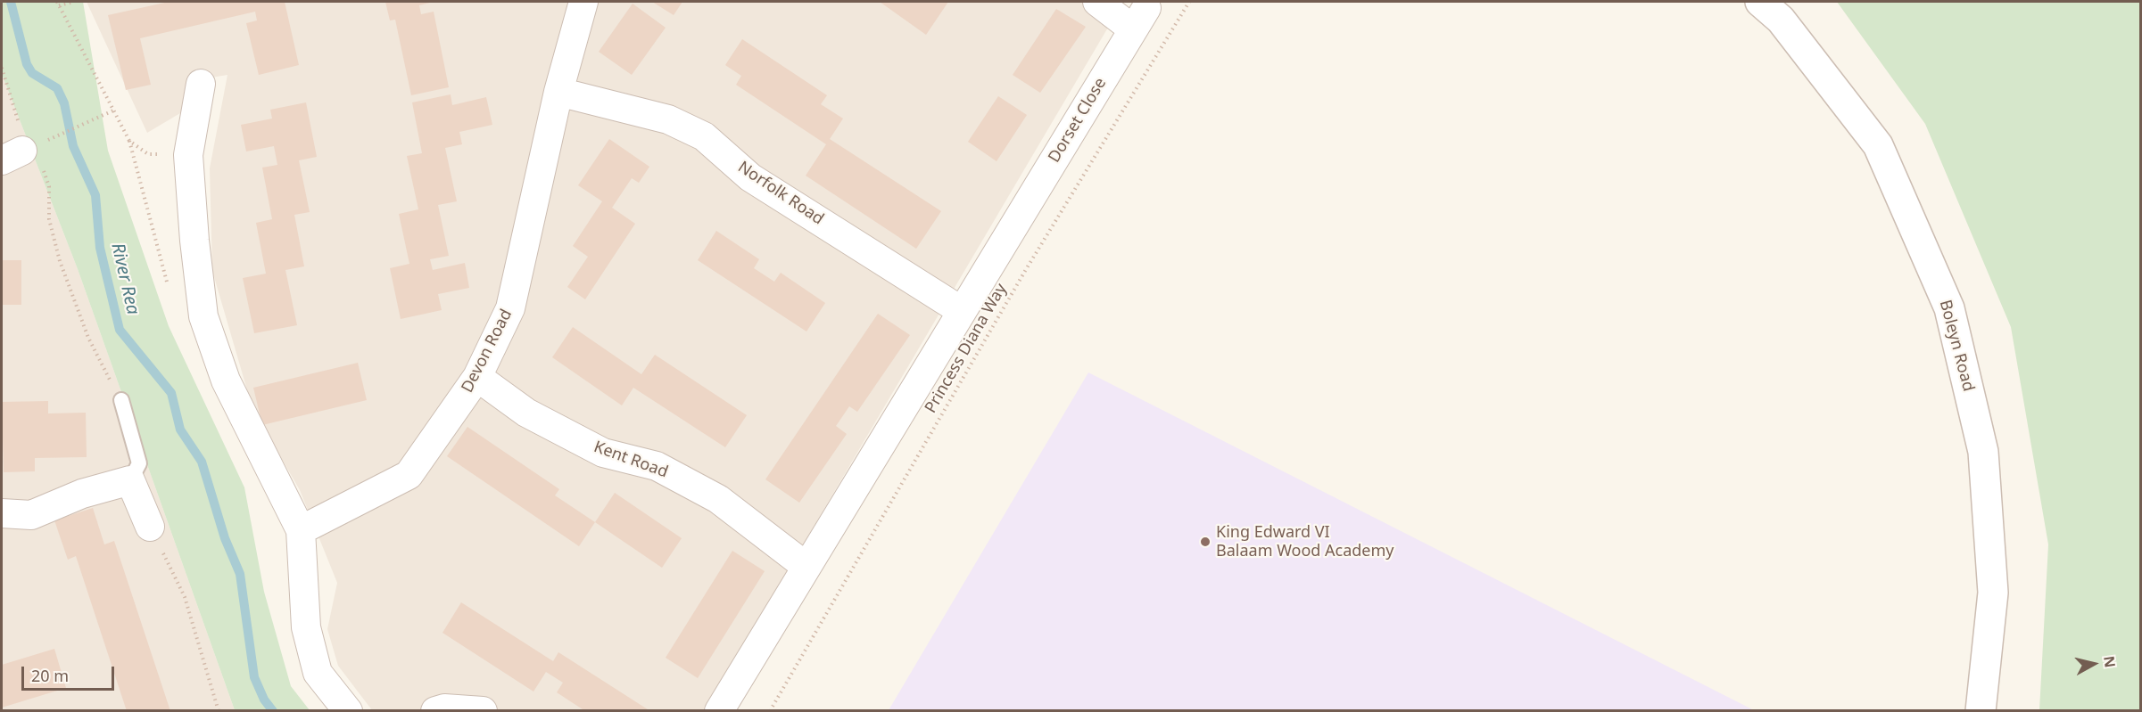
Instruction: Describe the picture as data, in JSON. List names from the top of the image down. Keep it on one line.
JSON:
{"streets":{"street":["Dorset Close","Norfolk Road","Boleyn Road","Devon Road","Kent Road"],"path":["Princess Diana Way"]},"crossings":[["Dorset Close","Norfolk Road"],["Norfolk Road","Devon Road"],["Devon Road","Kent Road"]],"water":["River Rea"],"places":["King Edward VI Balaam Wood Academy"],"scale_bar":"20 m","north":"right"}
